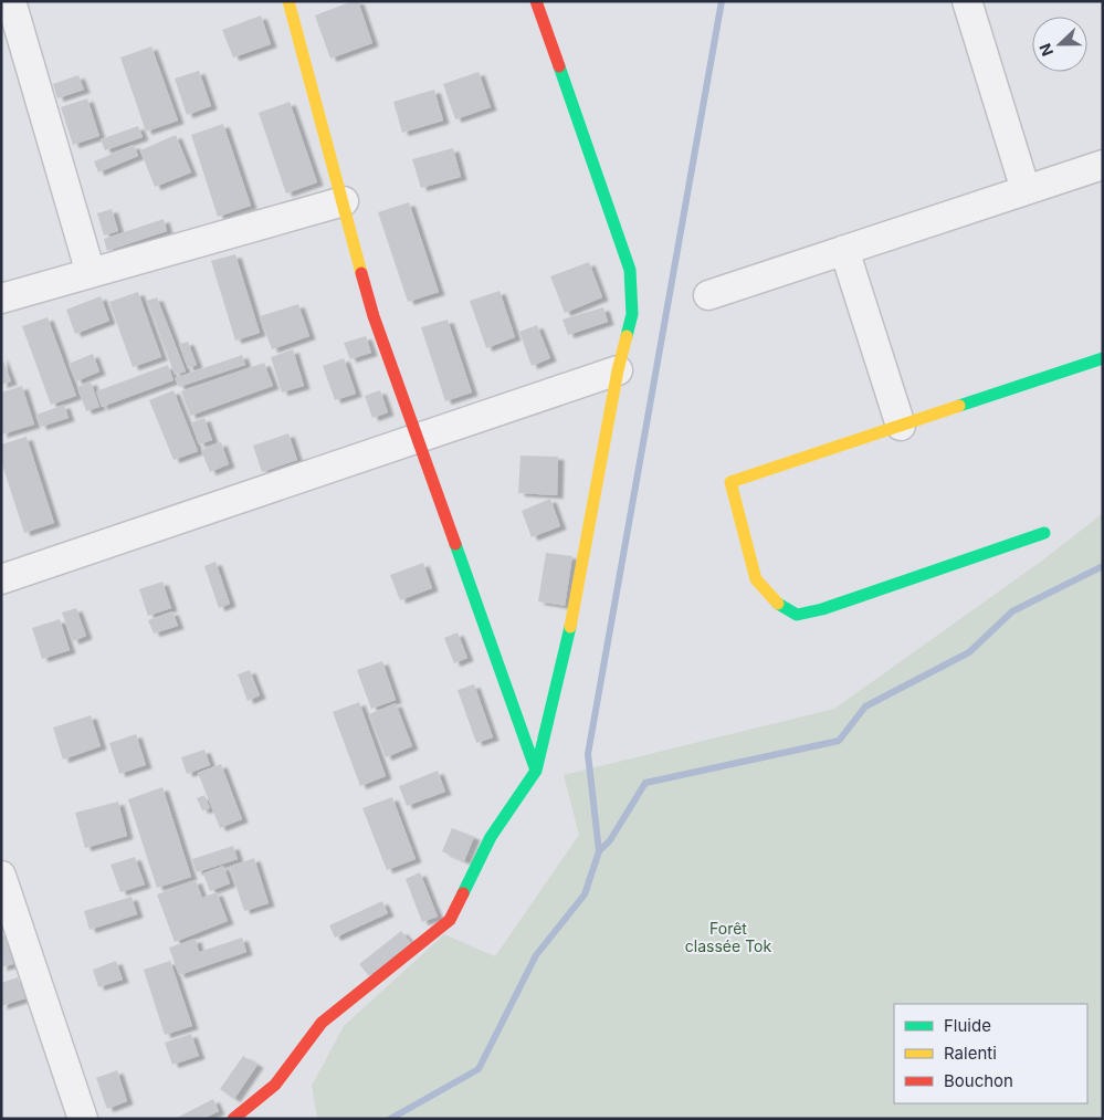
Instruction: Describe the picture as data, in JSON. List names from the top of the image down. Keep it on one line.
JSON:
{"parks":["Forêt classée Tok"],"legend":["Fluide","Ralenti","Bouchon"],"north":"left"}
